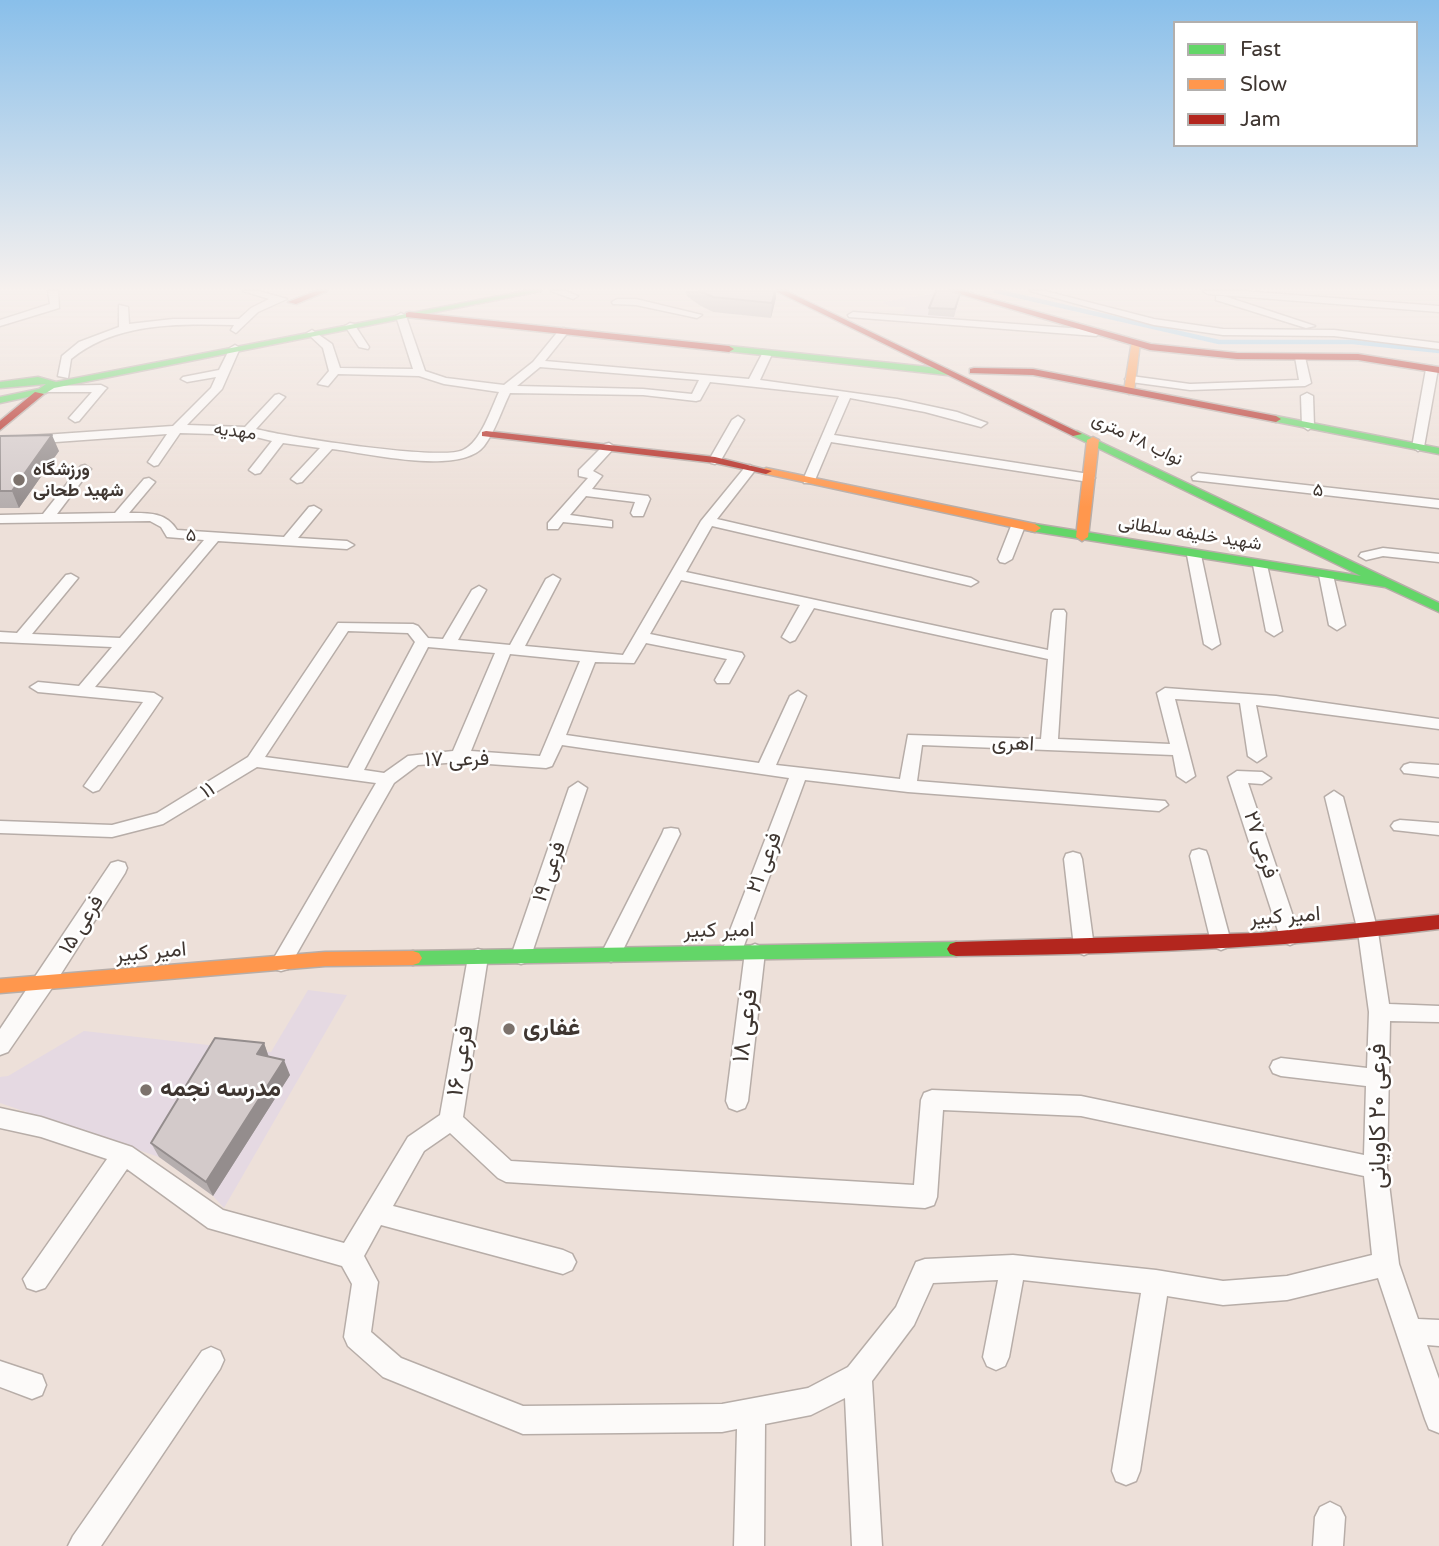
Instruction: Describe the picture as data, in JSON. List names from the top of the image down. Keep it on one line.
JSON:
{"streets":{"main road":["نواب ۲۸ متری","شهید خلیفه سلطانی","امیر کبیر"],"street":["مهدیه","۵","اهری","فرعی ۱۷","۱۱","فرعی ۲۷","فرعی ۲۱","فرعی ۱۹","فرعی ۱۵","فرعی ۱۸","فرعی ۱۶","فرعی ۲۰ کاویانی"]},"crossings":[["مهدیه","شهید خلیفه سلطانی"],["نواب ۲۸ متری","۵"],["نواب ۲۸ متری","شهید خلیفه سلطانی"],["فرعی ۱۷","امیر کبیر"],["فرعی ۲۷","امیر کبیر"],["فرعی ۲۱","امیر کبیر"],["فرعی ۱۹","امیر کبیر"],["امیر کبیر","فرعی ۱۵"],["امیر کبیر","فرعی ۱۸"],["امیر کبیر","فرعی ۱۶"],["امیر کبیر","فرعی ۲۰ کاویانی"]],"places":["ورزشگاه شهید طحانی","غفاری","مدرسه نجمه"],"legend":["Fast","Slow","Jam"]}
